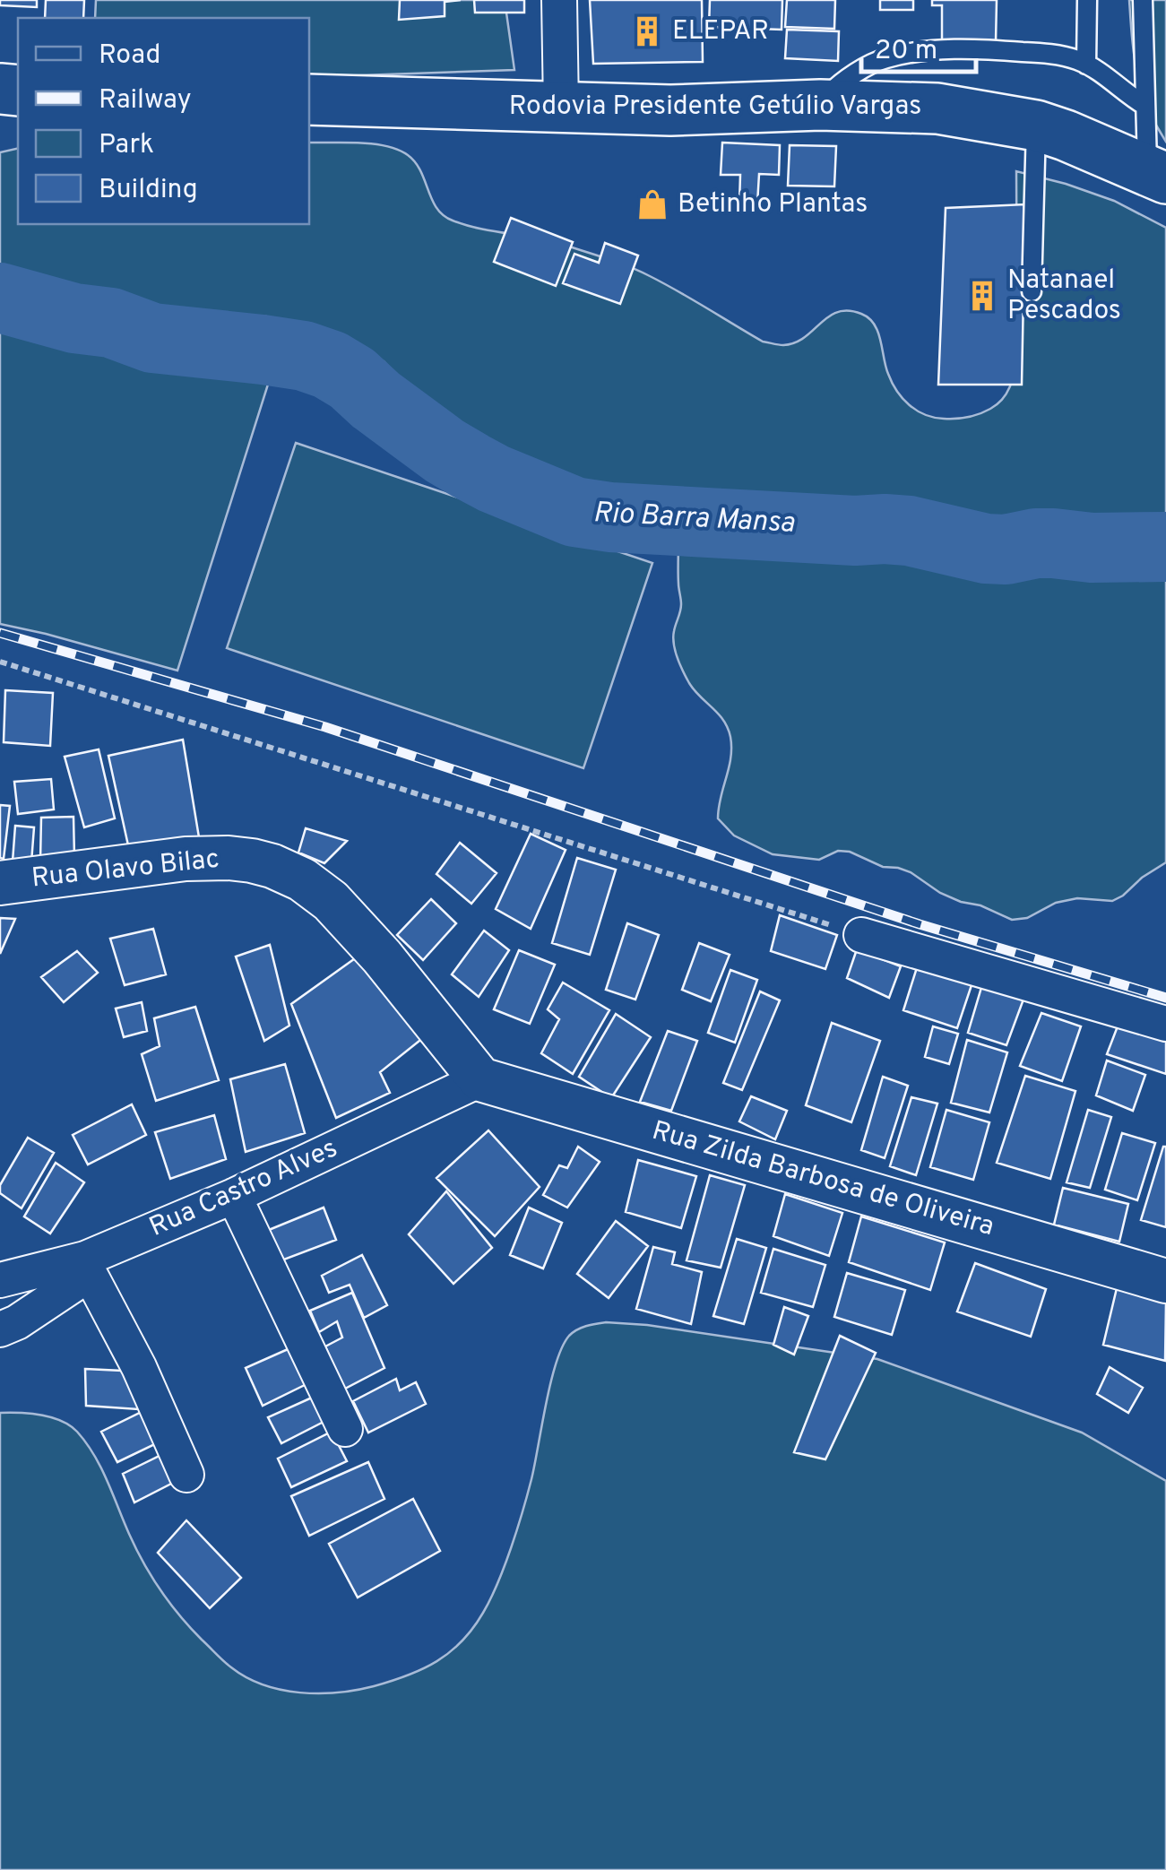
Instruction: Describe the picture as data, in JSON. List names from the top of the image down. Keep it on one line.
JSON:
{"streets":{"main road":["Rodovia Presidente Getúlio Vargas"],"street":["Rua Olavo Bilac","Rua Zilda Barbosa de Oliveira","Rua Castro Alves"]},"crossings":[["Rua Olavo Bilac","Rua Zilda Barbosa de Oliveira"],["Rua Olavo Bilac","Rua Castro Alves"],["Rua Zilda Barbosa de Oliveira","Rua Castro Alves"]],"water":["Rio Barra Mansa"],"places":{"building":["ELEPAR","Natanael Pescados"],"shop":["Betinho Plantas"]},"legend":["Road","Railway","Park","Building"],"scale_bar":"20 m"}
